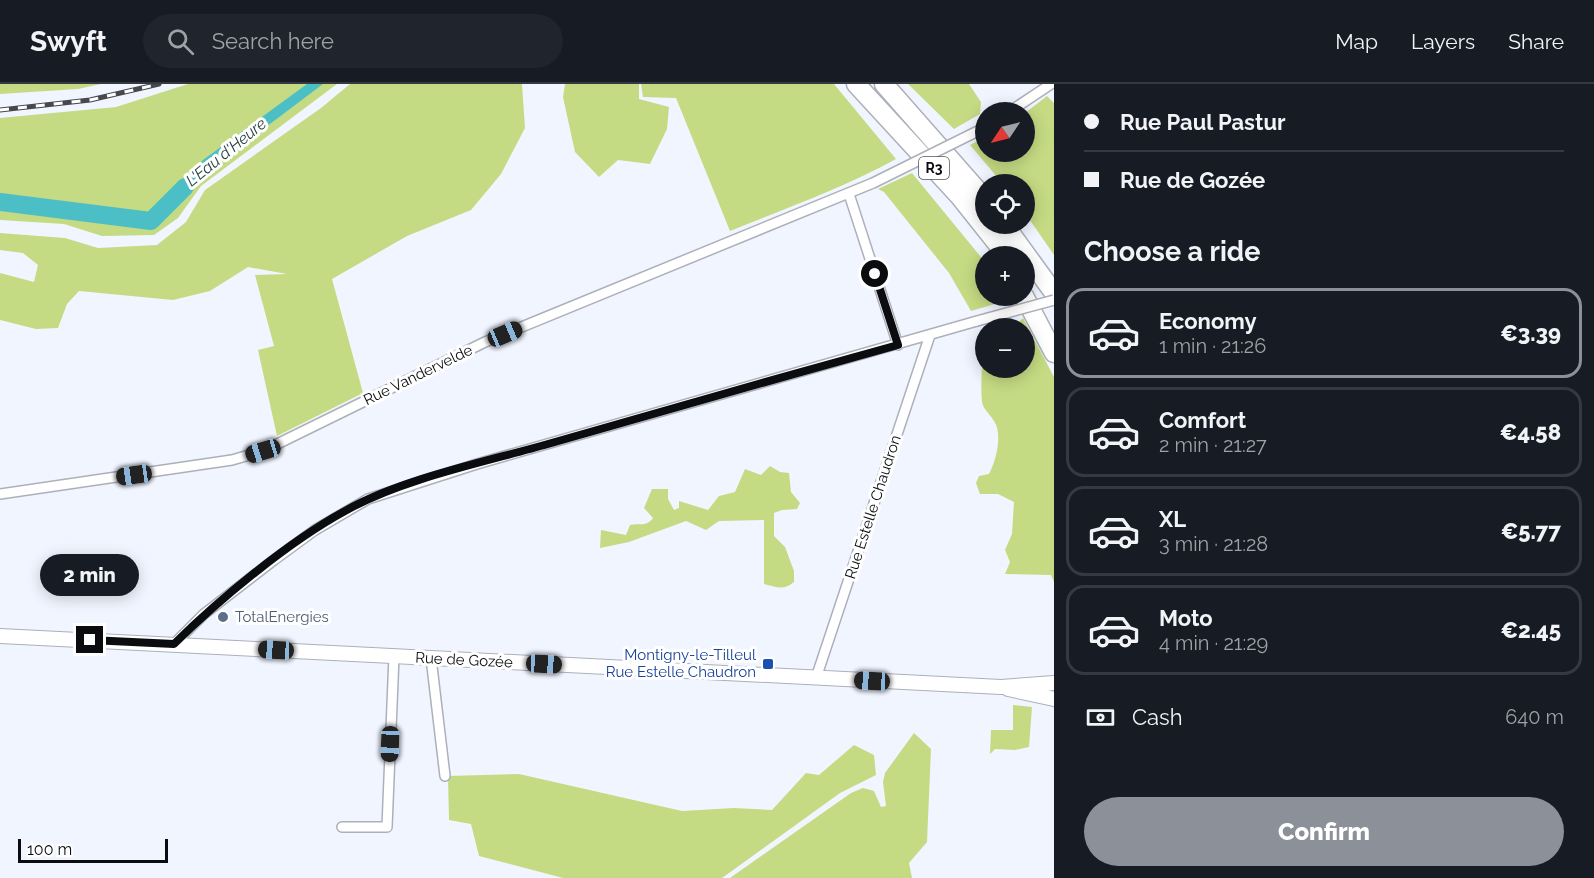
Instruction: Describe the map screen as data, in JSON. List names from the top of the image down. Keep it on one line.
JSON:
{"streets":{"highway":["R3"],"main road":["Rue de Gozée"],"street":["Rue Vandervelde","Rue Estelle Chaudron"]},"crossings":[["Rue Estelle Chaudron","Rue de Gozée"]],"water":["L'Eau d'Heure"],"places":{"other":["TotalEnergies"],"transit":["Montigny-le-Tilleul Rue Estelle Chaudron"]},"scale_bar":"100 m","north":"bottom left","page":{"header":"Swyft","search":"Search here","nav":["Map","Layers","Share"],"banner":["Rue Paul Pastur","Rue de Gozée"],"map_buttons":["+","−"],"heading":"Choose a ride","list":[{"name":"Economy","note":"1 min · 21:26","value":"€3.39"},{"name":"Comfort","note":"2 min · 21:27","value":"€4.58"},{"name":"XL","note":"3 min · 21:28","value":"€5.77"},{"name":"Moto","note":"4 min · 21:29","value":"€2.45"}],"bubble":"2 min","pay":["Cash","640 m"],"buttons":"Confirm","scale":"100 m"}}
